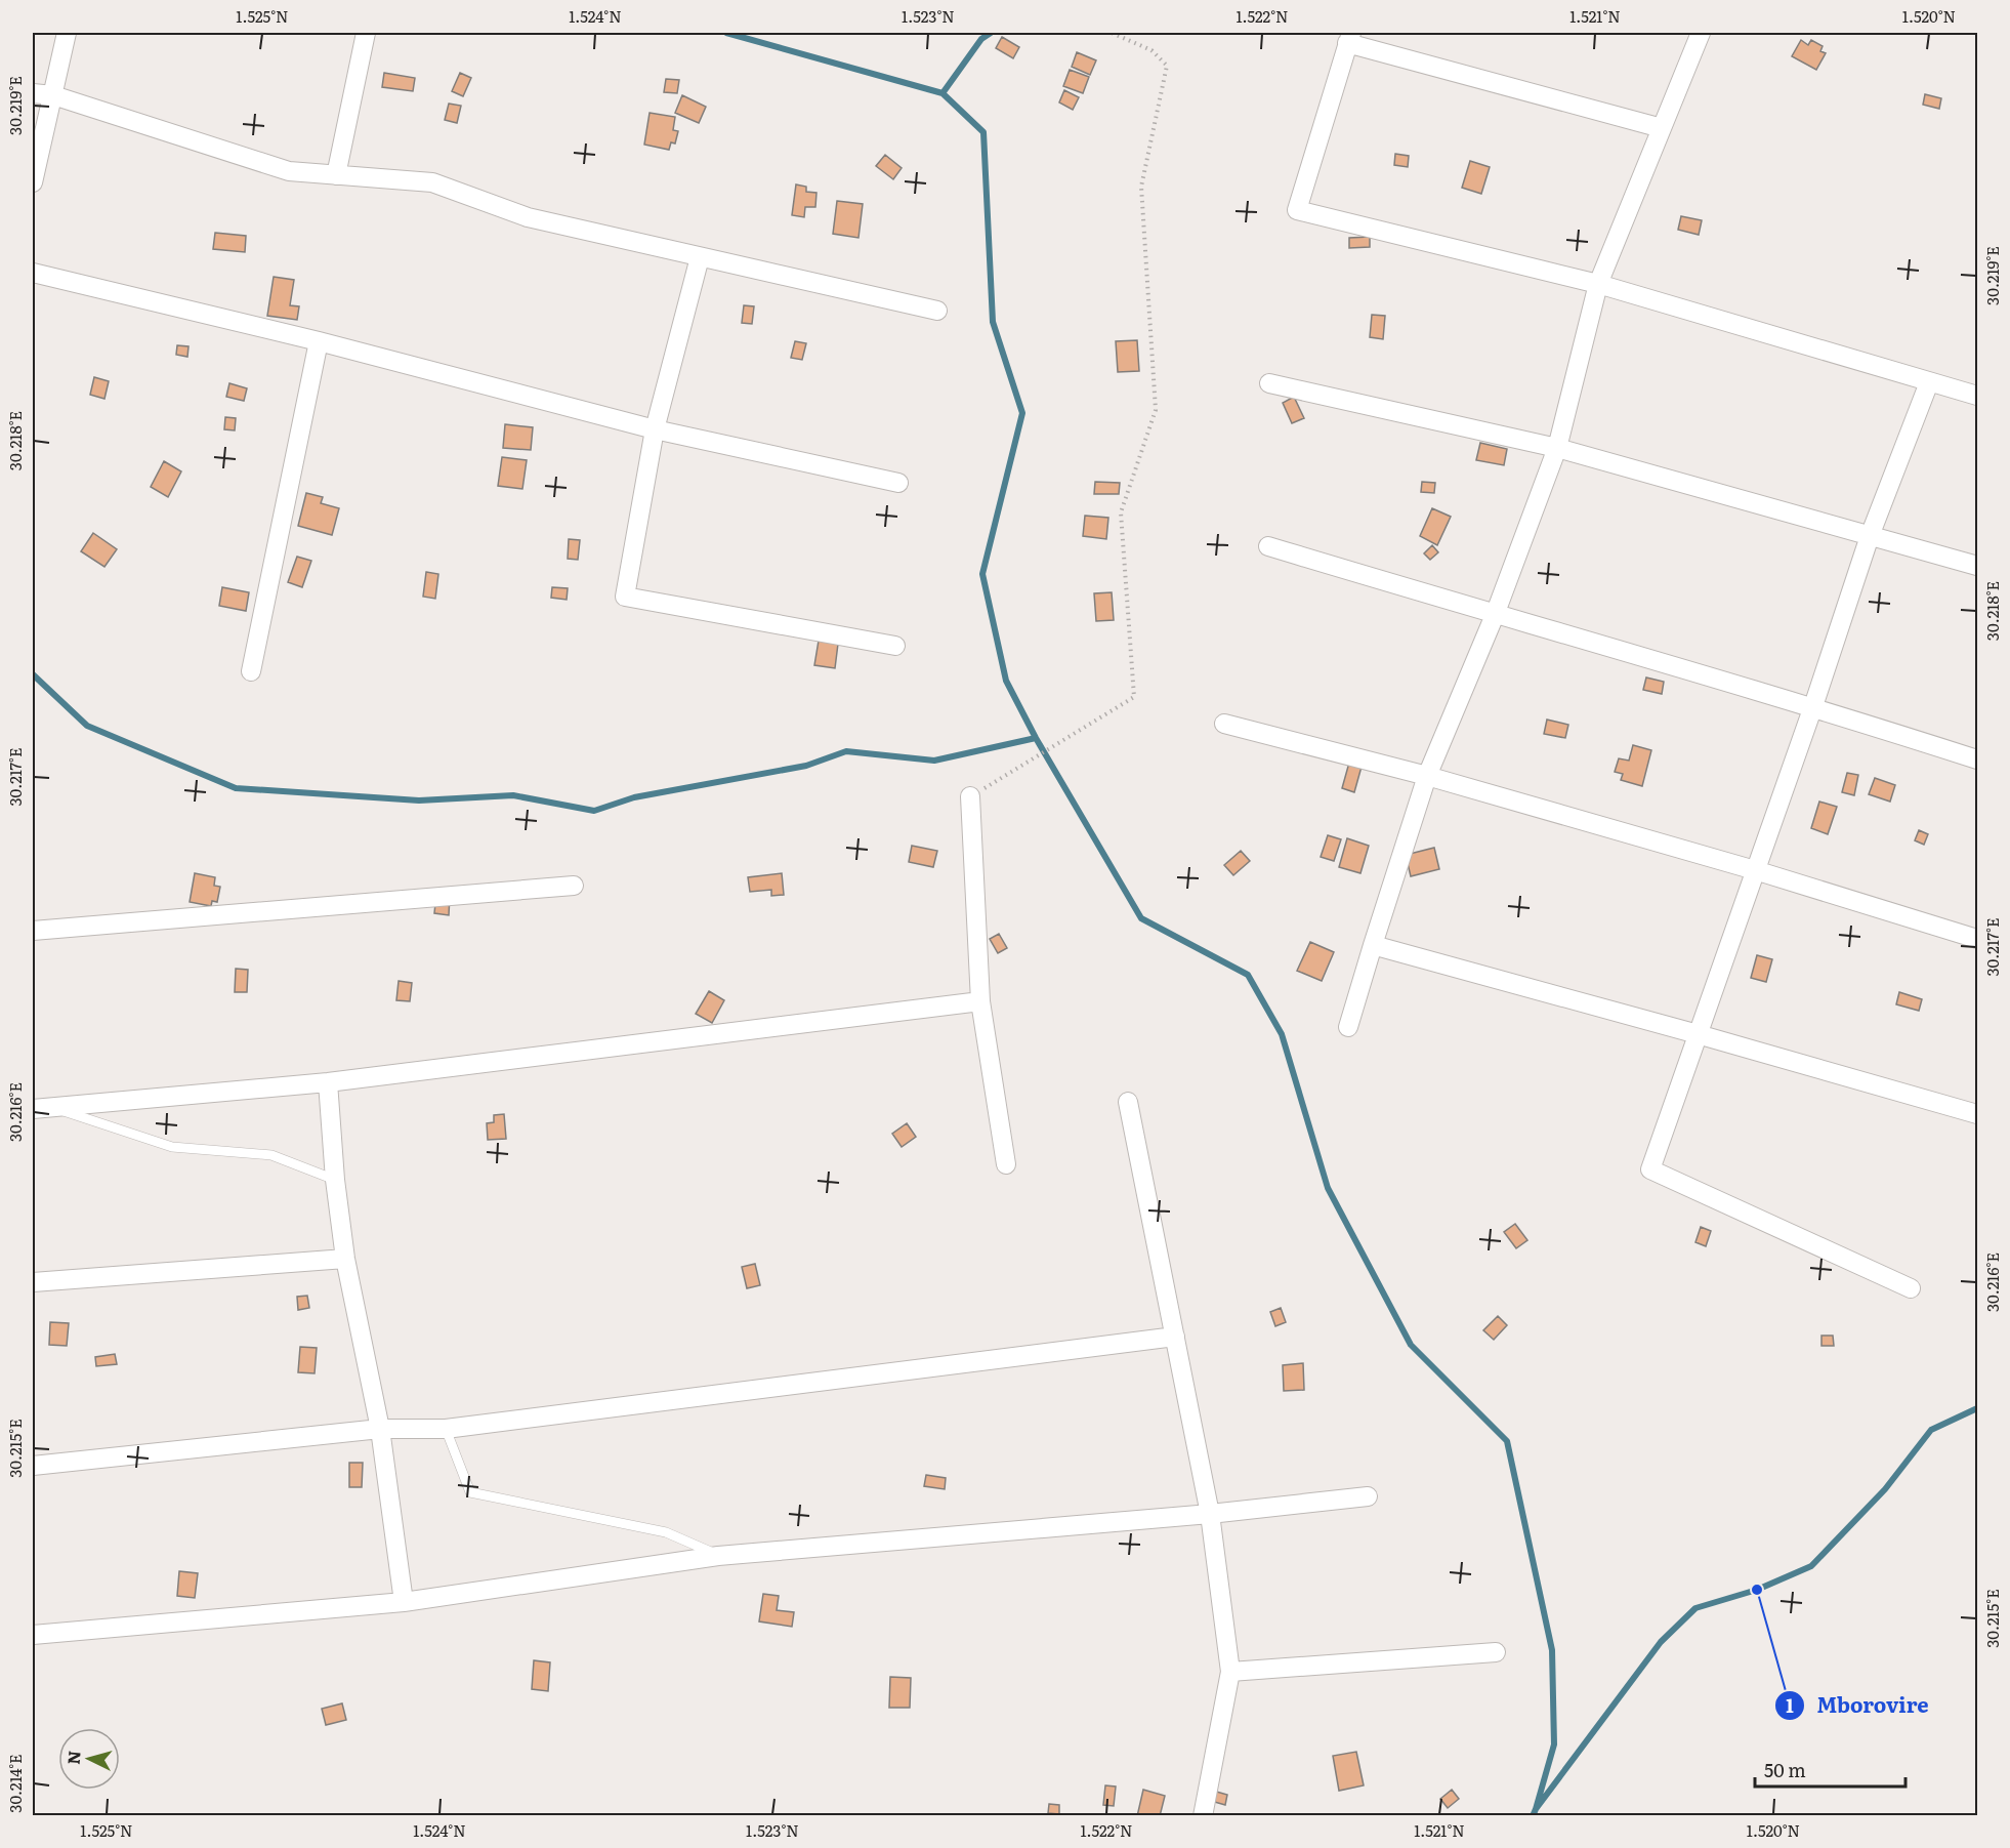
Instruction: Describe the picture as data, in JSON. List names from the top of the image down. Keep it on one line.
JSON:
{"places":["Mborovire"],"scale_bar":"50 m","north":"left","coordinates":["1.525°N","1.524°N","1.523°N","1.522°N","1.521°N","1.520°N","30.219°E","30.218°E","30.217°E","30.216°E","30.215°E","30.214°E"]}
